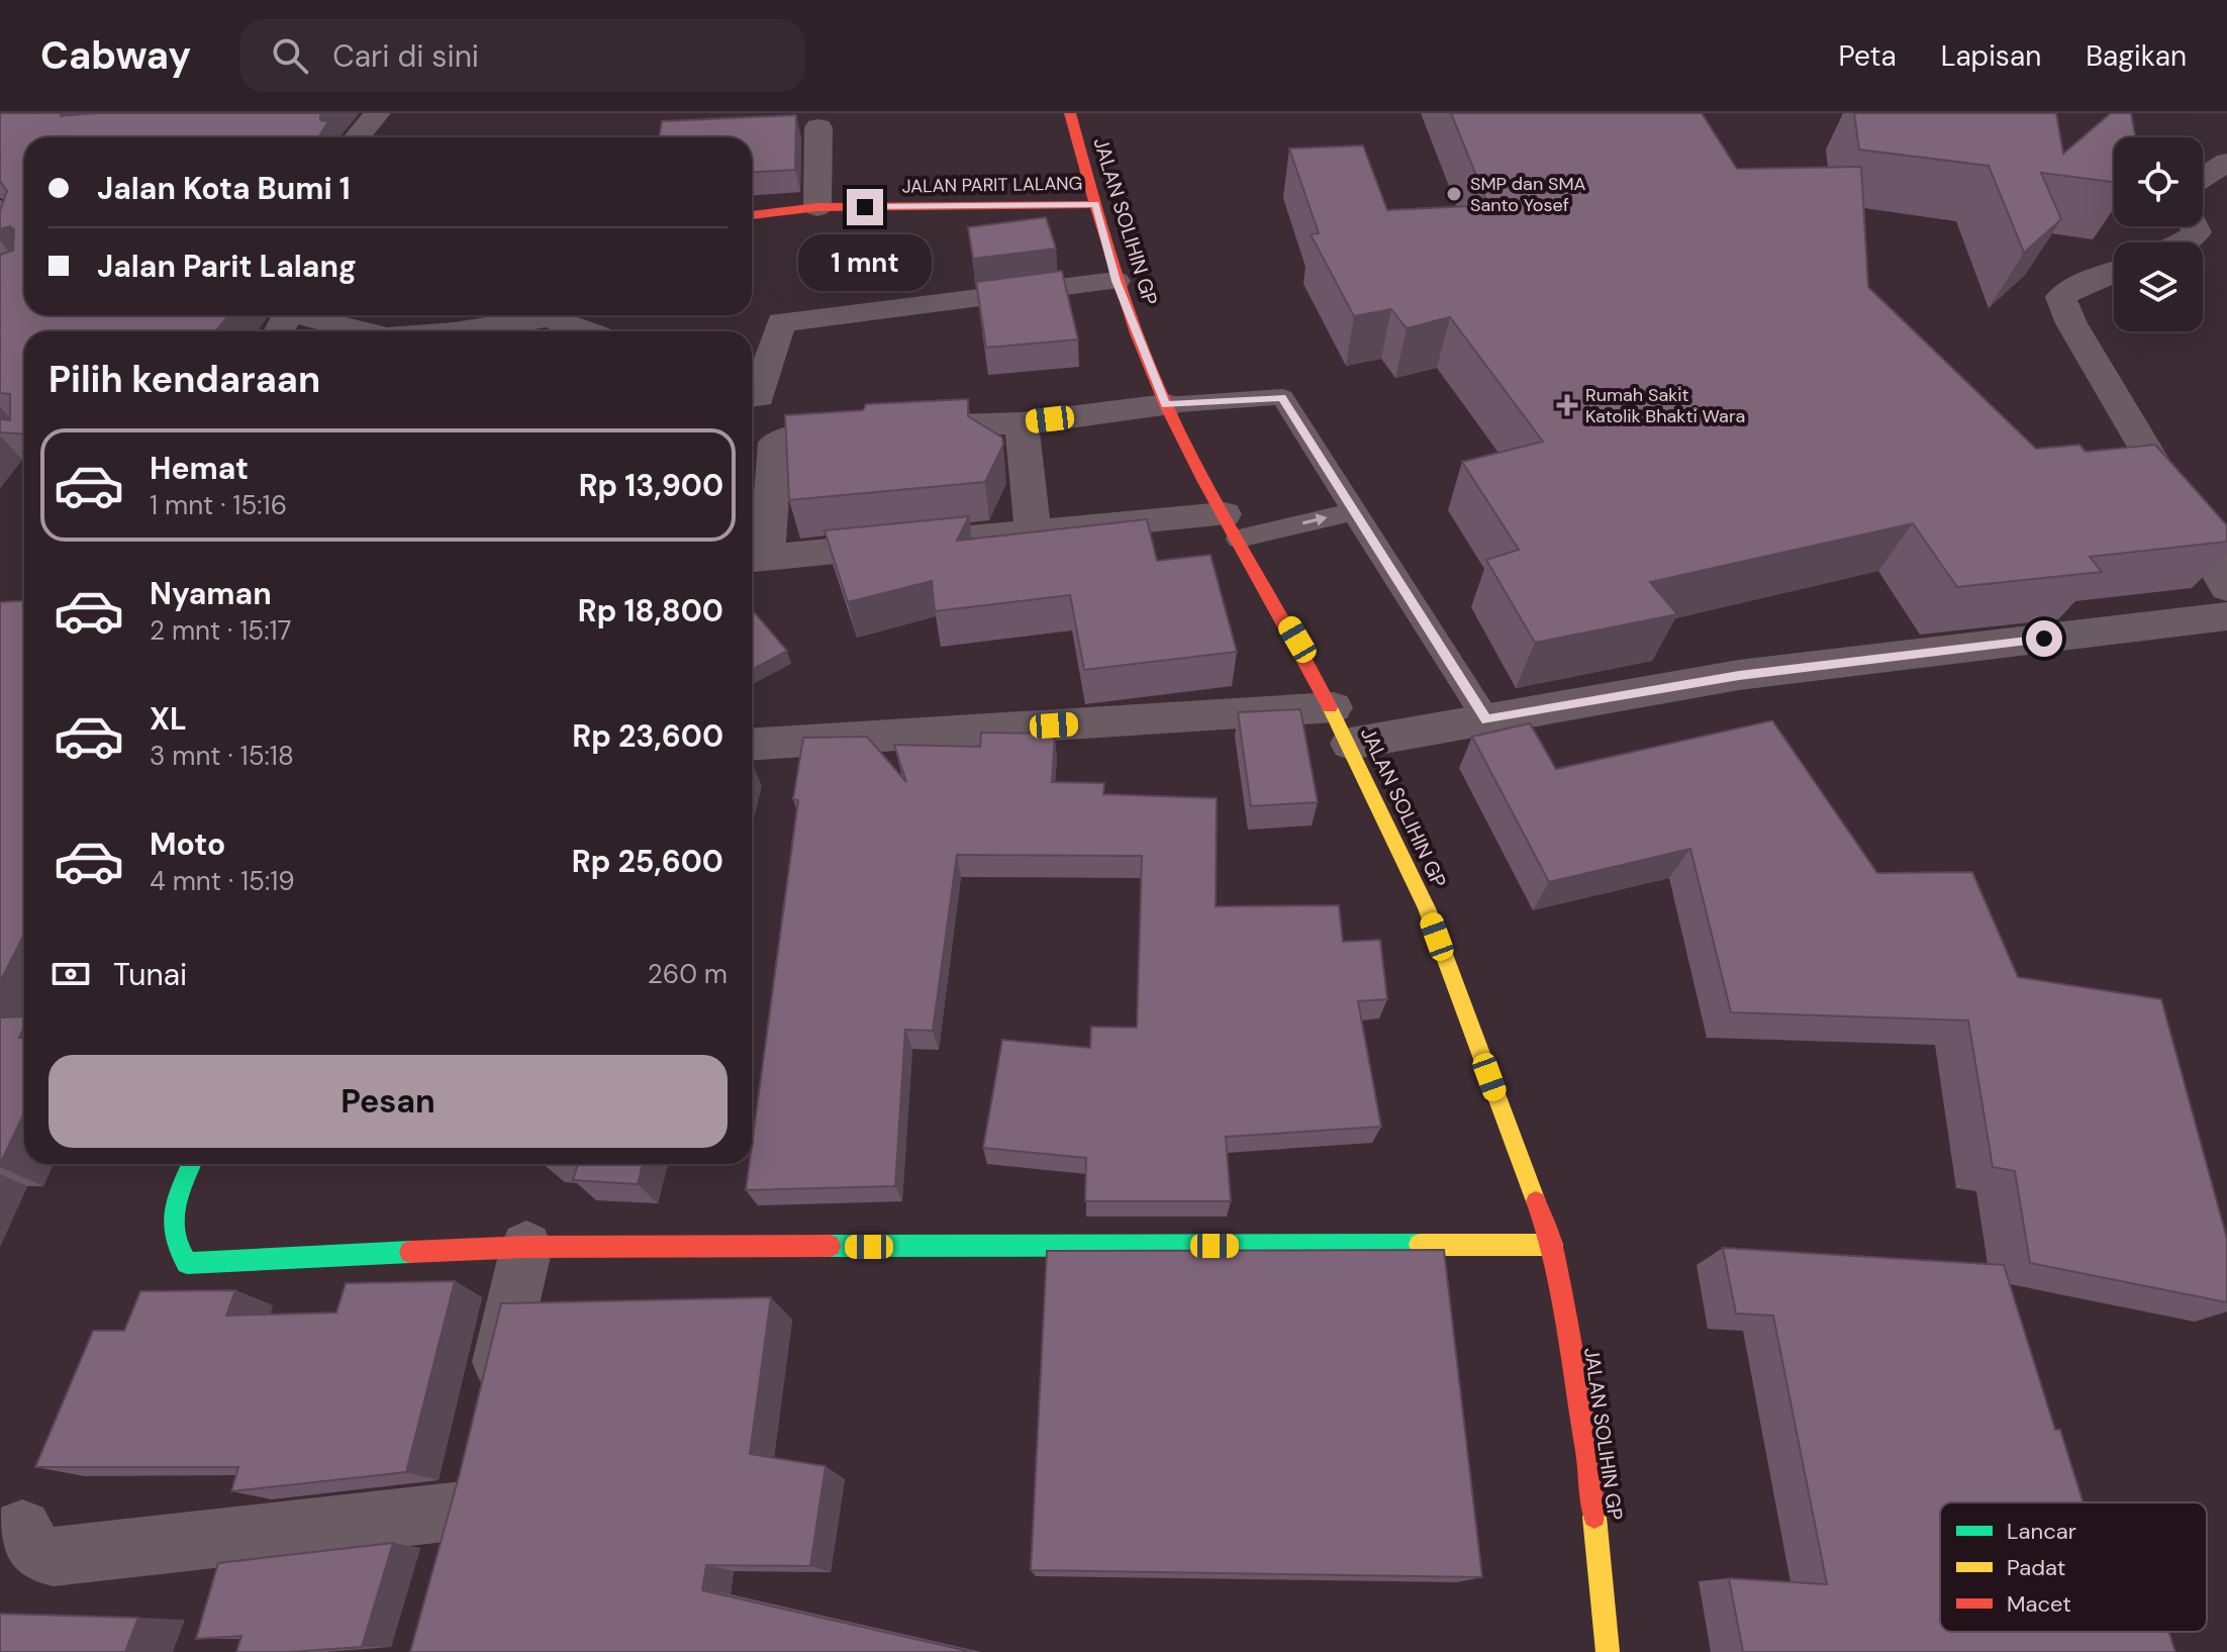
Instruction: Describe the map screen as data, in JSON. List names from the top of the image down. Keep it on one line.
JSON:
{"streets":{"main road":["JALAN PARIT LALANG","JALAN SOLIHIN GP"]},"crossings":[["JALAN PARIT LALANG","JALAN SOLIHIN GP"]],"places":{"other":["SMP dan SMA Santo Yosef"],"health":["Rumah Sakit Katolik Bhakti Wara"]},"legend":["Lancar","Padat","Macet"],"page":{"header":"Cabway","search":"Cari di sini","nav":["Peta","Lapisan","Bagikan"],"banner":["Jalan Kota Bumi 1","Jalan Parit Lalang"],"bubble":"1 mnt","heading":"Pilih kendaraan","list":[{"name":"Hemat","note":"1 mnt · 15:16","value":"Rp 13,900"},{"name":"Nyaman","note":"2 mnt · 15:17","value":"Rp 18,800"},{"name":"XL","note":"3 mnt · 15:18","value":"Rp 23,600"},{"name":"Moto","note":"4 mnt · 15:19","value":"Rp 25,600"}],"pay":["Tunai","260 m"],"buttons":"Pesan"}}
